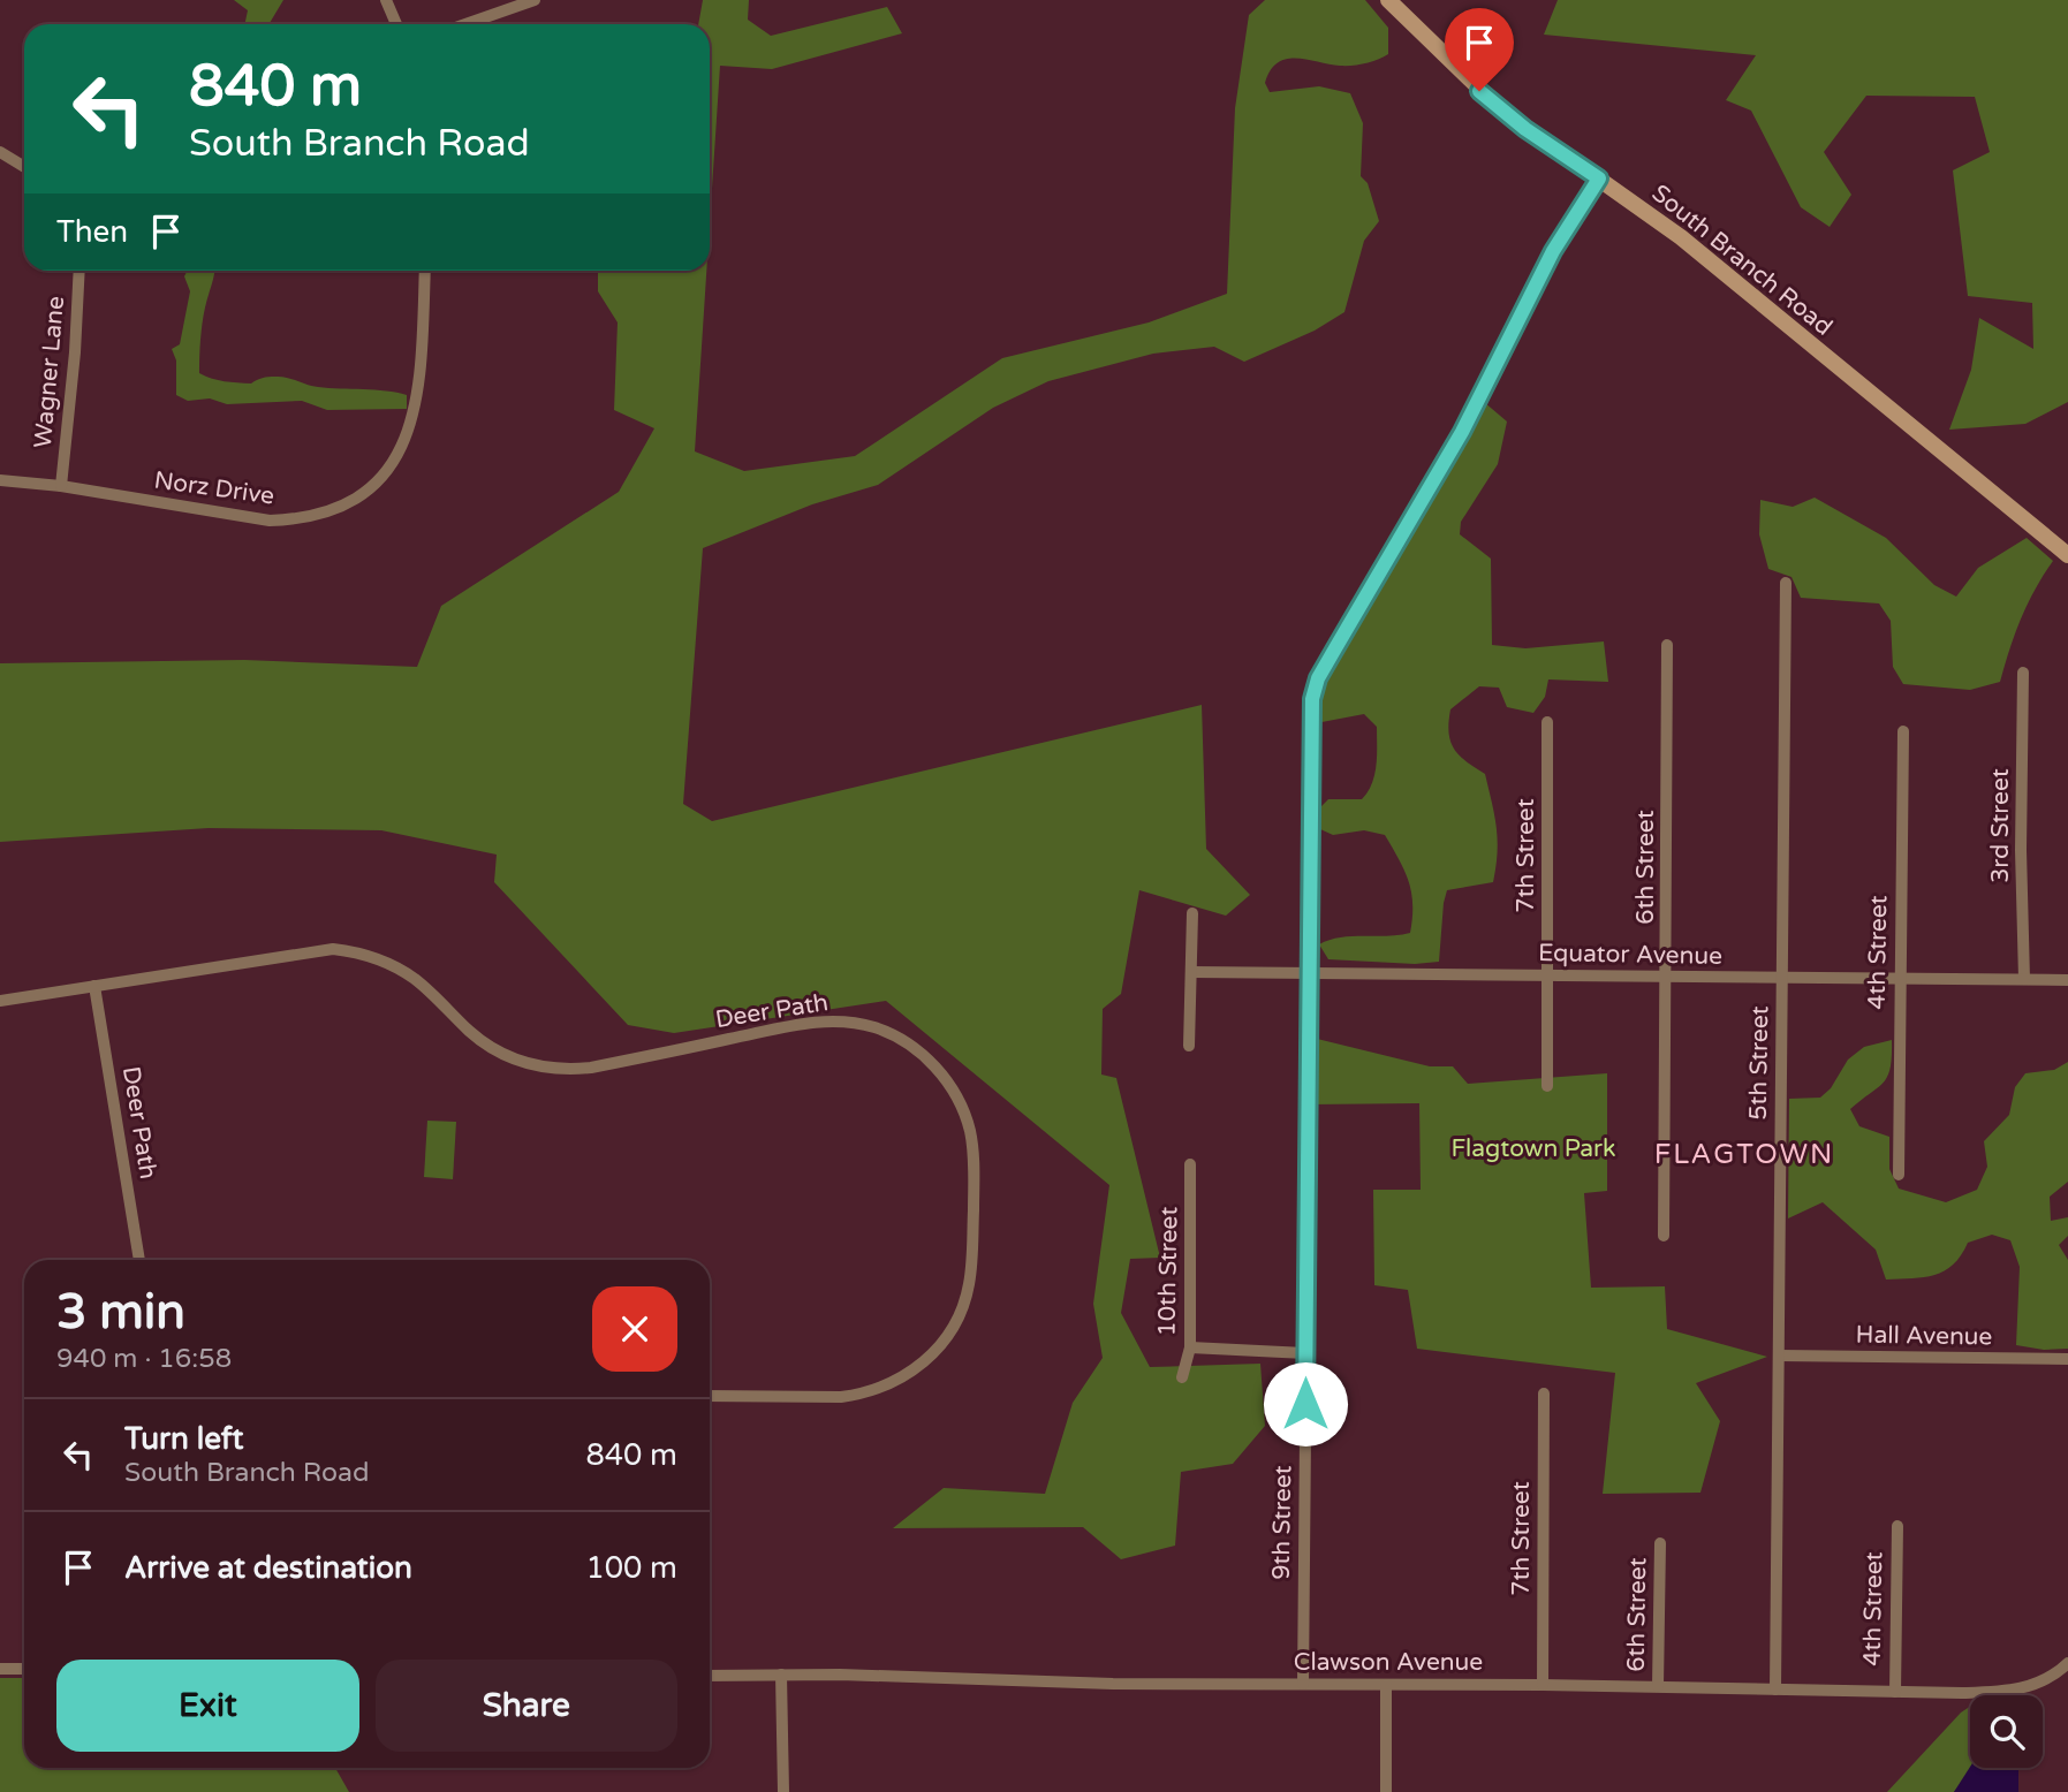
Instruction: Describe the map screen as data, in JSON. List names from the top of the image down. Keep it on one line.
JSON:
{"streets":{"street":["South Branch Road","Wagner Lane","Norz Drive","3rd Street","7th Street","6th Street","4th Street","Equator Avenue","Deer Path","5th Street","10th Street","Hall Avenue","9th Street","Clawson Avenue"]},"crossings":[["South Branch Road","9th Street"],["Wagner Lane","Norz Drive"],["3rd Street","Equator Avenue"],["7th Street","Equator Avenue"],["7th Street","Clawson Avenue"],["6th Street","Equator Avenue"],["6th Street","Clawson Avenue"],["4th Street","Equator Avenue"],["4th Street","Clawson Avenue"],["Equator Avenue","5th Street"],["Equator Avenue","9th Street"],["5th Street","Hall Avenue"],["5th Street","Clawson Avenue"],["9th Street","Clawson Avenue"]],"districts":["FLAGTOWN"],"parks":["Flagtown Park"],"page":{"turn":["840 m","South Branch Road"],"then":"Then","heading":["3 min","940 m · 16:58"],"list":[{"name":"Turn left","note":"South Branch Road","value":"840 m"},{"name":"Arrive at destination","value":"100 m"}],"buttons":["Exit","Share"]}}
